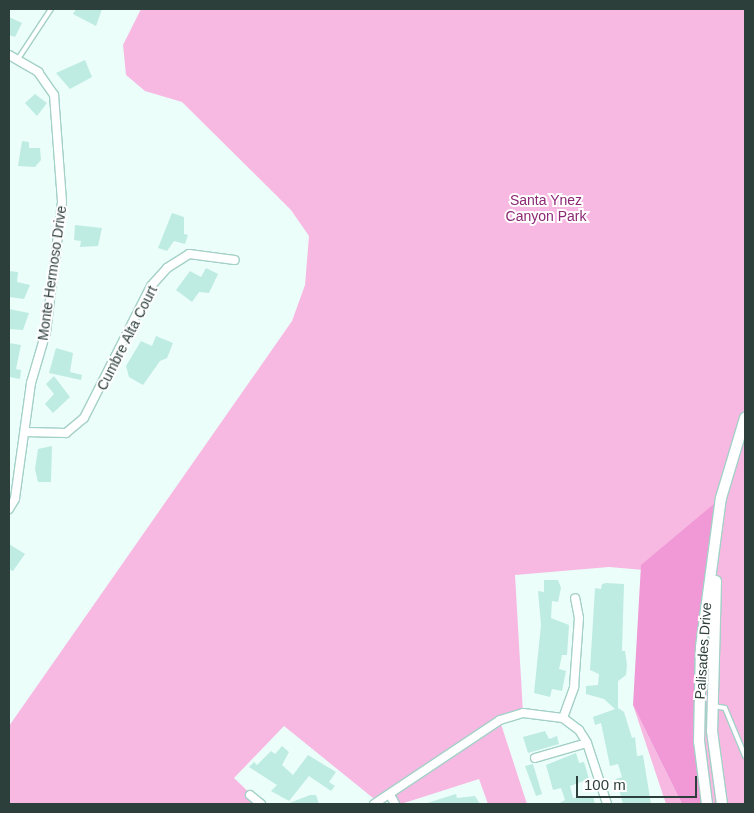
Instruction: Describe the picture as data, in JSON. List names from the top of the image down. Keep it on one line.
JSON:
{"streets":{"street":["Monte Hermoso Drive","Cumbre Alta Court","Palisades Drive"]},"crossings":[["Monte Hermoso Drive","Cumbre Alta Court"]],"parks":["Santa Ynez Canyon Park"],"scale_bar":"100 m"}
